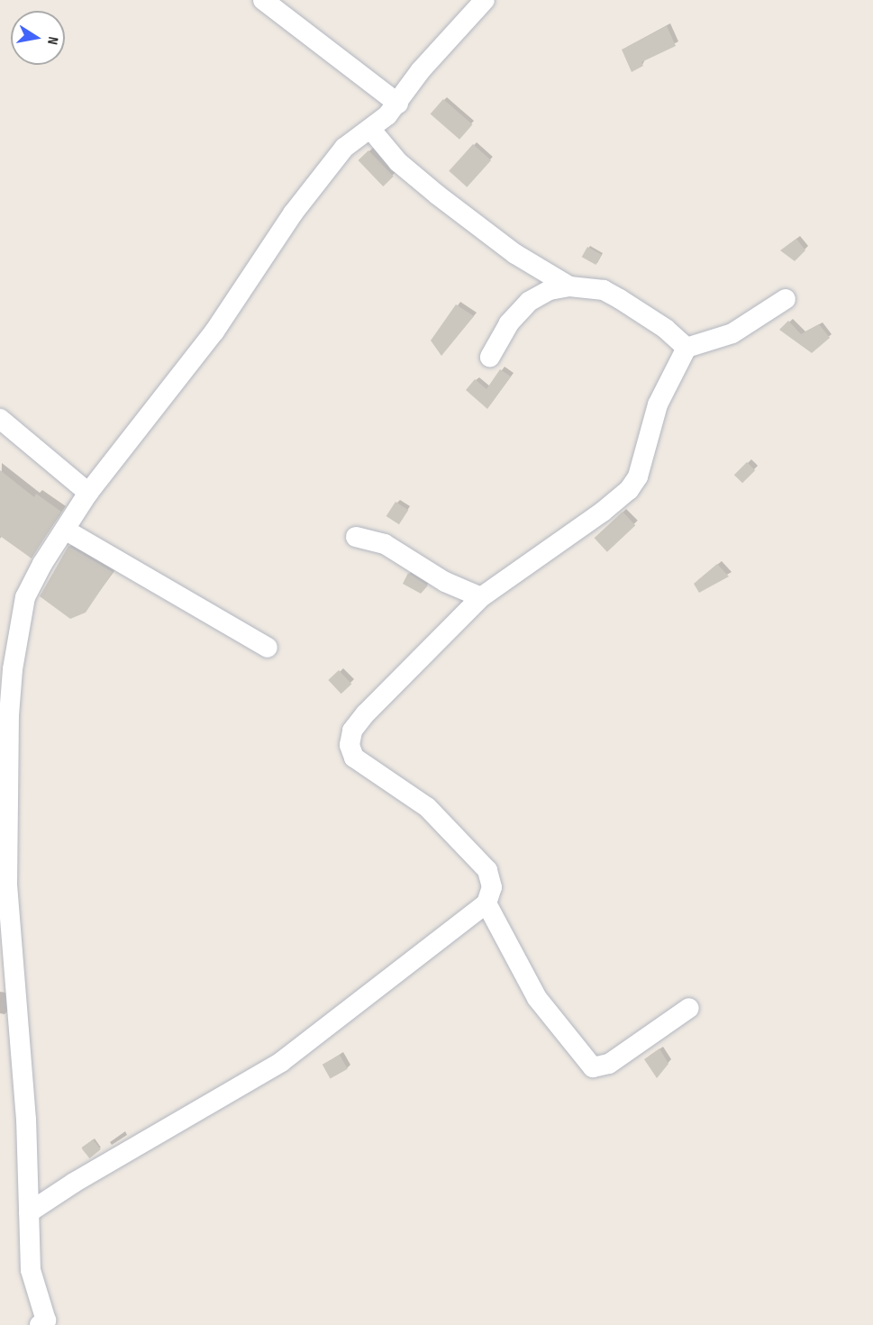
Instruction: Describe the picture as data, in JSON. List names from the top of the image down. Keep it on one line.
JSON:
{"north":"right"}
